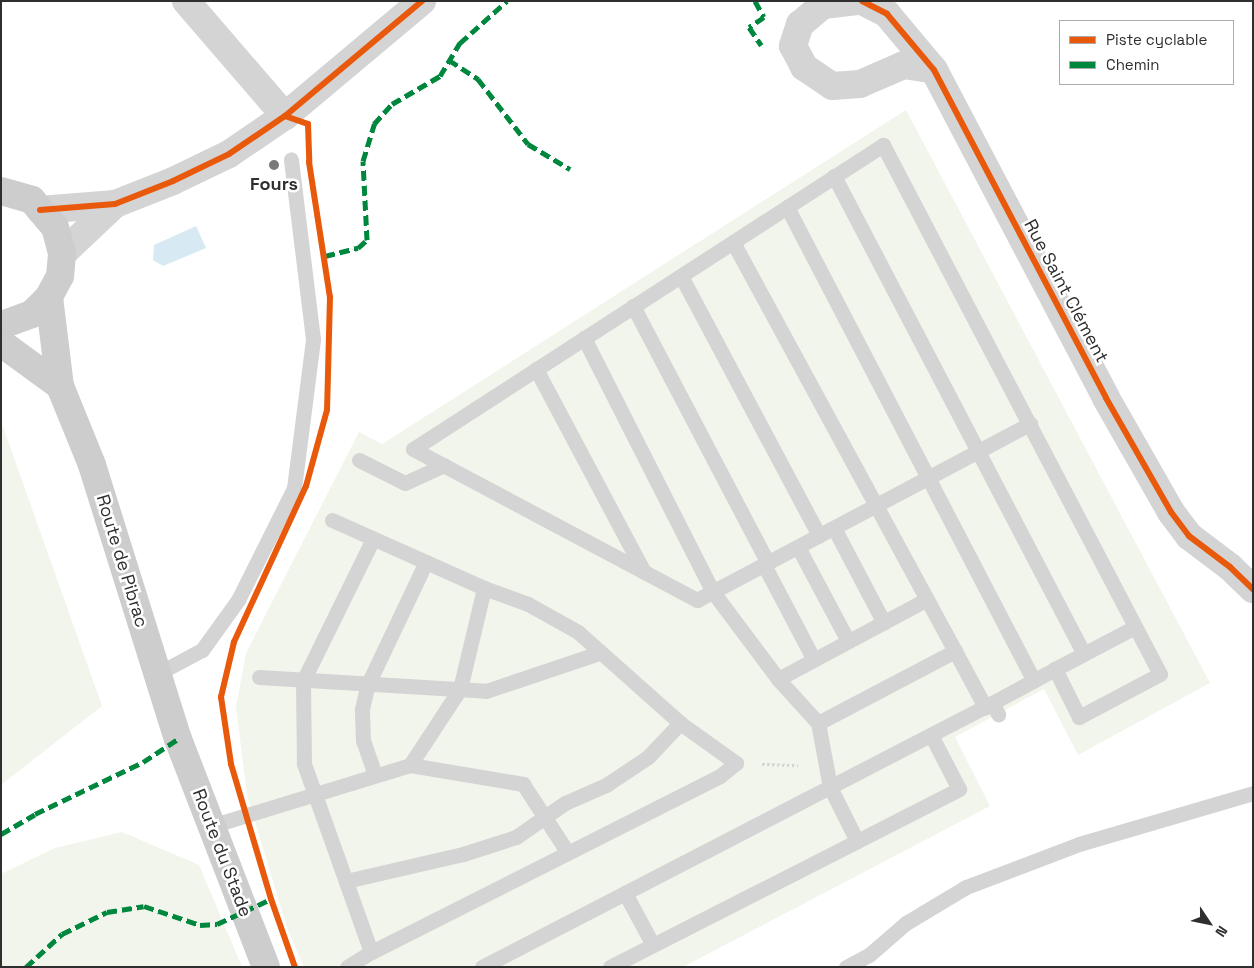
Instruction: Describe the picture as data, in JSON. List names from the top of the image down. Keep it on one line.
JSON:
{"streets":{"main road":["Route de Pibrac","Route du Stade"],"street":["Rue Saint Clément"]},"crossings":[["Route de Pibrac","Route du Stade"]],"places":["Fours"],"legend":["Piste cyclable","Chemin"],"north":"bottom right"}
